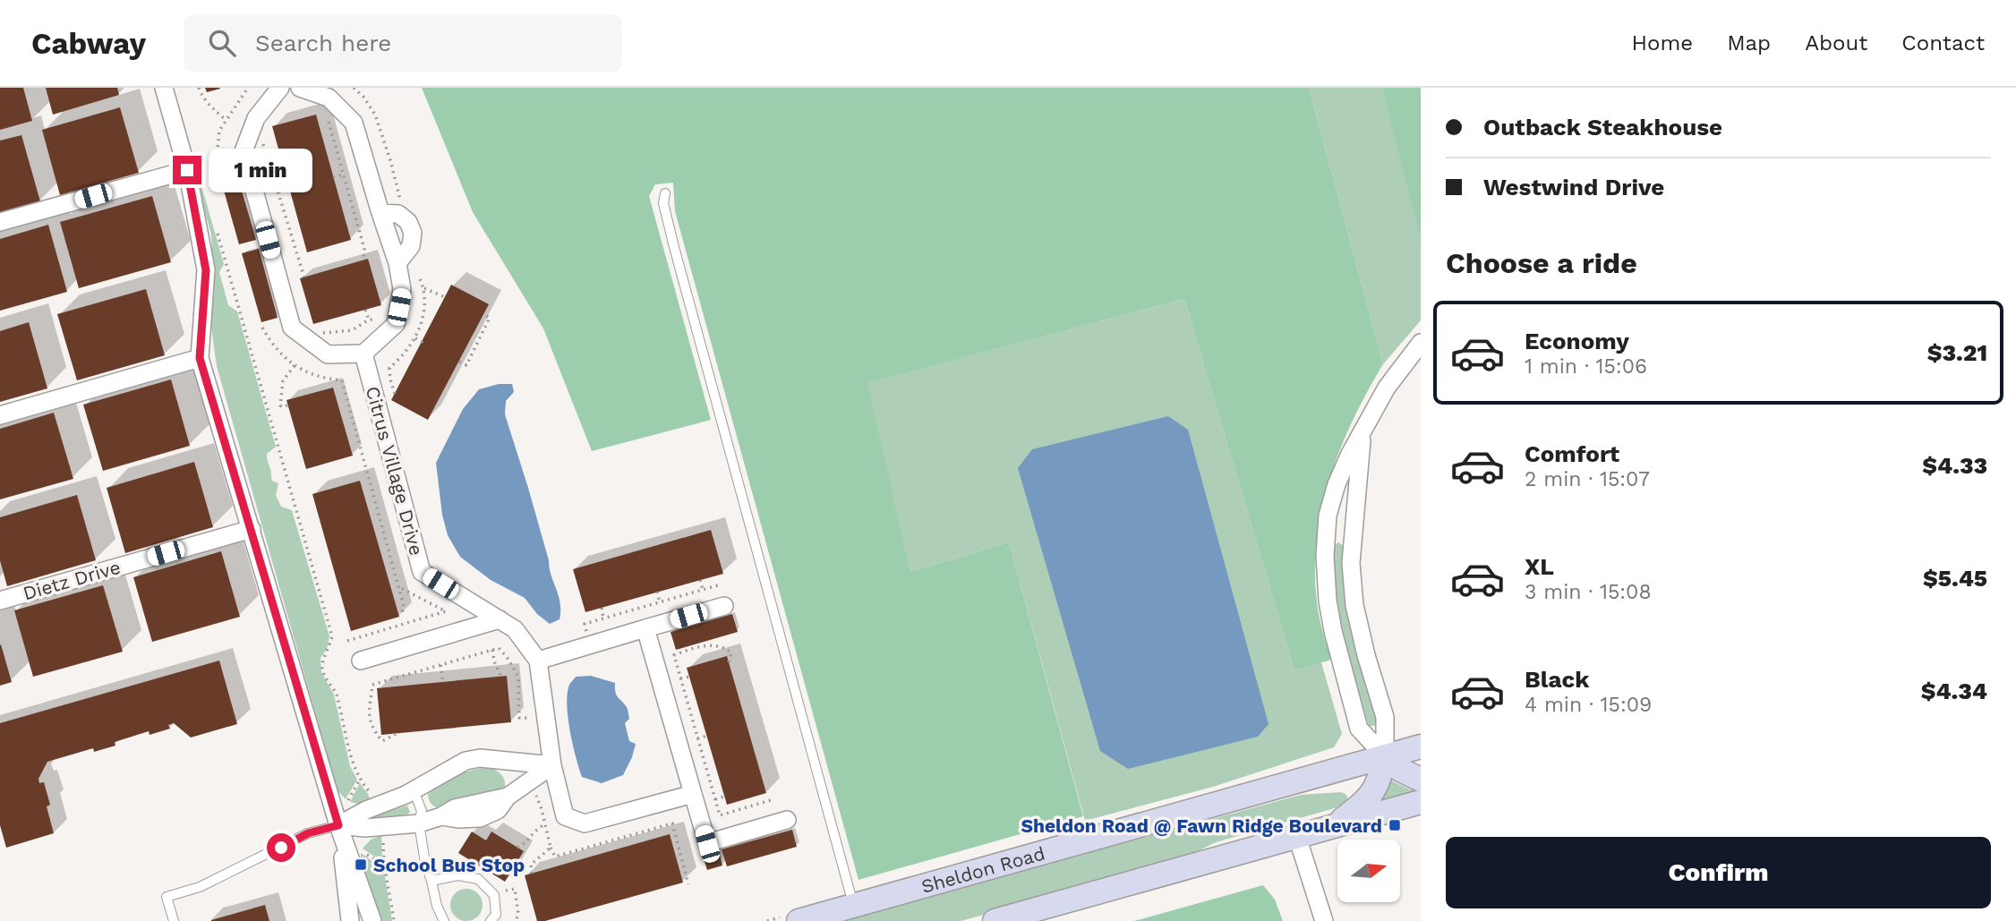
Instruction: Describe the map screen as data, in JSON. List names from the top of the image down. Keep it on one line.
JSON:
{"streets":{"main road":["Sheldon Road"],"street":["Citrus Village Drive","Dietz Drive"]},"places":{"transit":["Sheldon Road @ Fawn Ridge Boulevard","School Bus Stop"]},"north":"right","page":{"header":"Cabway","search":"Search here","nav":["Home","Map","About","Contact"],"banner":["Outback Steakhouse","Westwind Drive"],"bubble":"1 min","heading":"Choose a ride","list":[{"name":"Economy","note":"1 min · 15:06","value":"$3.21"},{"name":"Comfort","note":"2 min · 15:07","value":"$4.33"},{"name":"XL","note":"3 min · 15:08","value":"$5.45"},{"name":"Black","note":"4 min · 15:09","value":"$4.34"}],"buttons":"Confirm"}}
